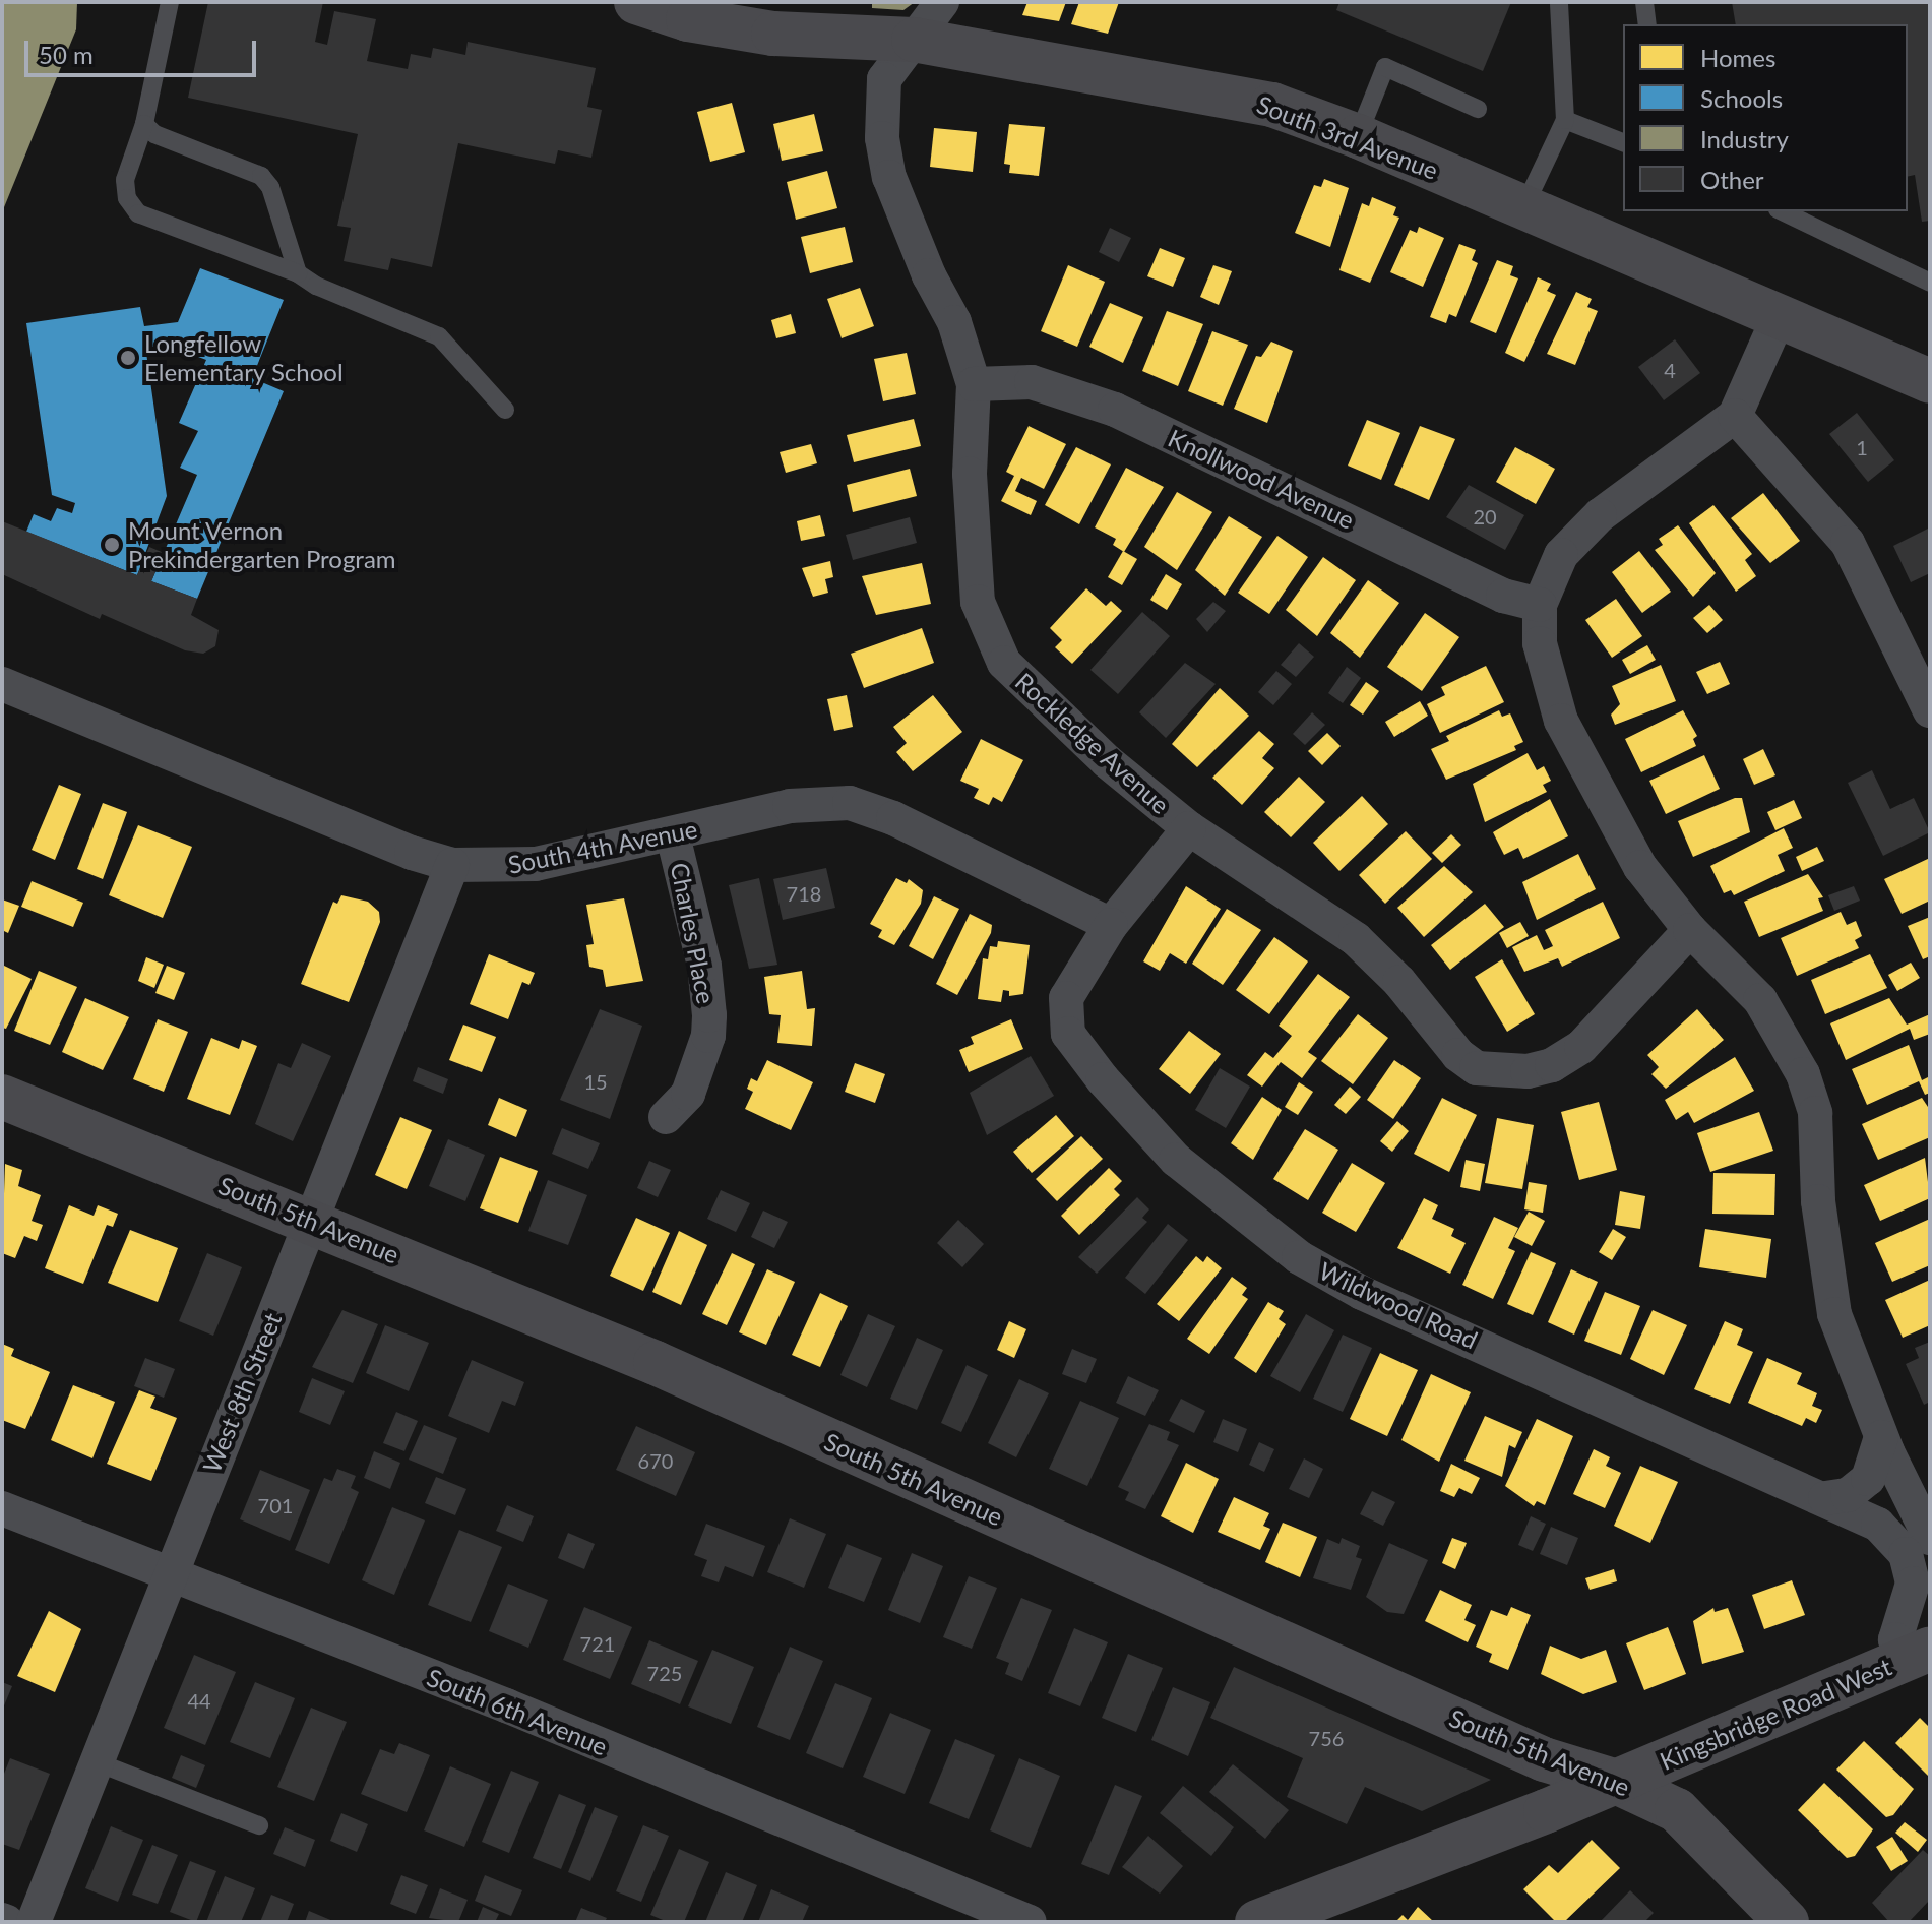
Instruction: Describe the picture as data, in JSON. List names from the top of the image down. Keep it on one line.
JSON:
{"streets":{"street":["South 3rd Avenue","Knollwood Avenue","Rockledge Avenue","South 4th Avenue","Charles Place","South 5th Avenue","Wildwood Road","West 8th Street","South 6th Avenue","Kingsbridge Road West"]},"crossings":[["South 3rd Avenue","Rockledge Avenue"],["Knollwood Avenue","Rockledge Avenue"],["Rockledge Avenue","Wildwood Road"],["South 4th Avenue","Charles Place"],["South 4th Avenue","Wildwood Road"],["South 4th Avenue","West 8th Street"],["South 5th Avenue","West 8th Street"],["South 5th Avenue","Kingsbridge Road West"],["Wildwood Road","Kingsbridge Road West"],["West 8th Street","South 6th Avenue"]],"places":["Longfellow Elementary School","Mount Vernon Prekindergarten Program"],"house_numbers":["4","1","20","718","15","670","701","721","725","44","756"],"legend":["Homes","Schools","Industry","Other"],"scale_bar":"50 m"}
